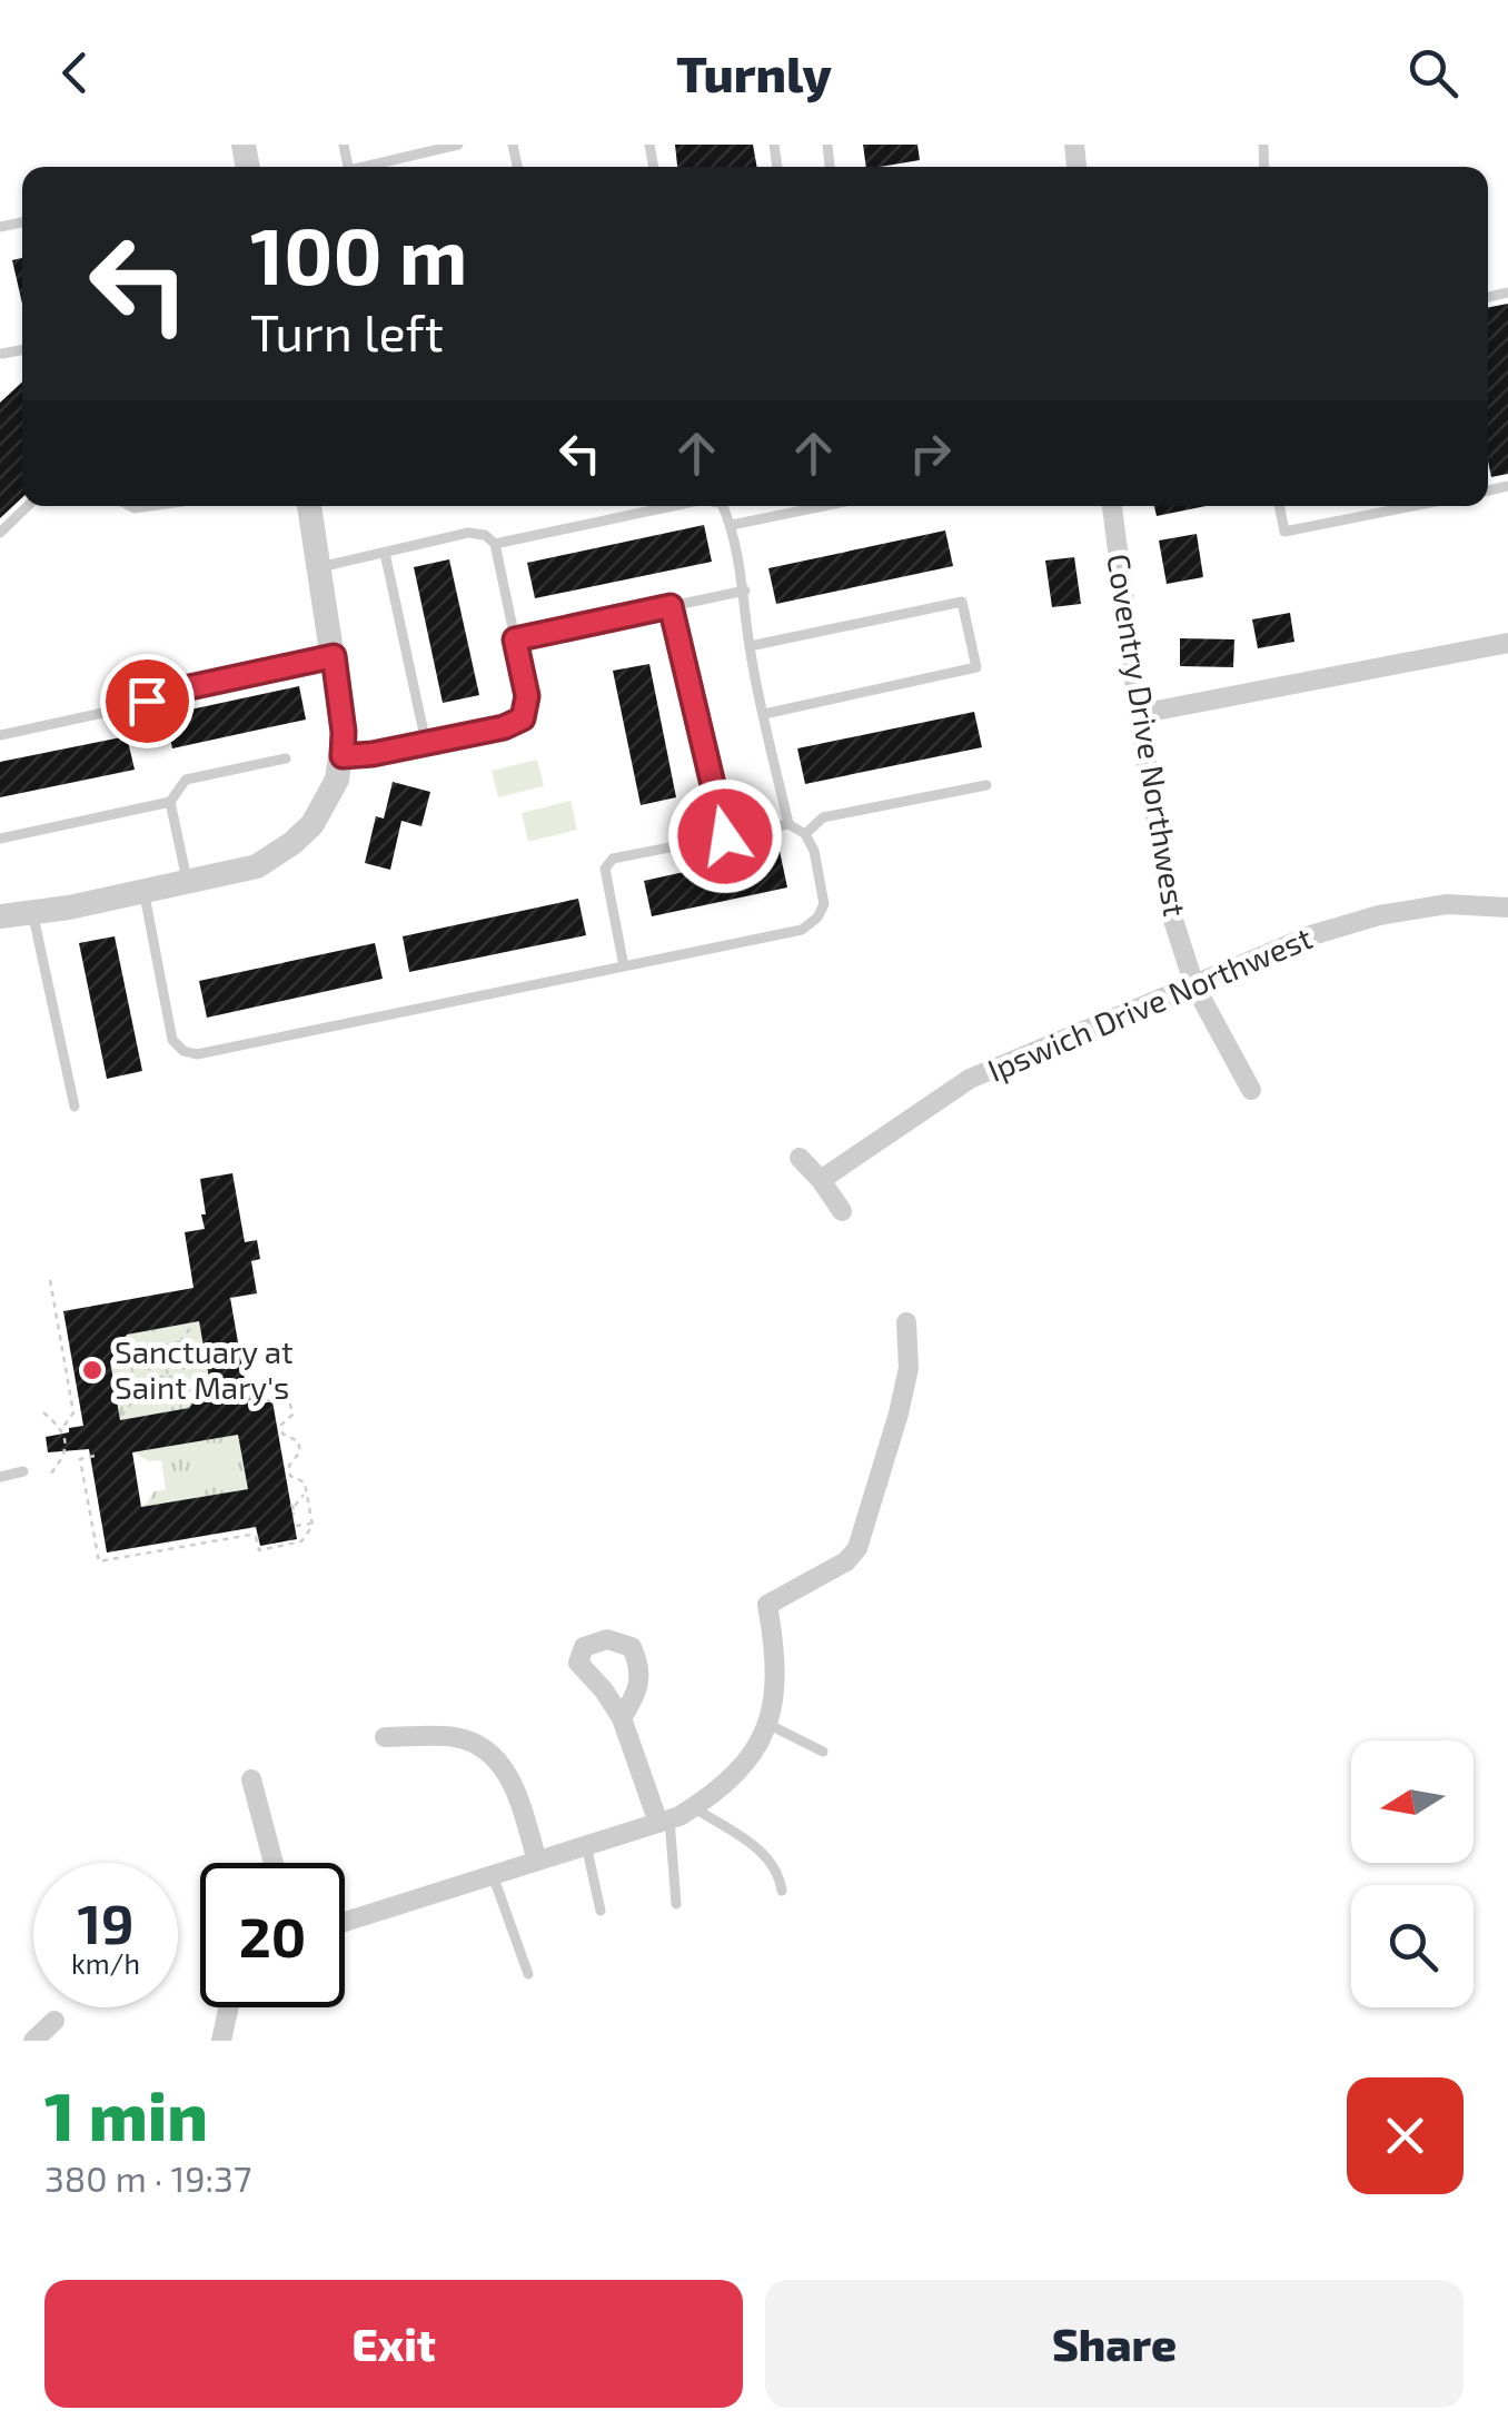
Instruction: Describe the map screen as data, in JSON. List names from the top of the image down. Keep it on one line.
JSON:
{"streets":{"street":["Coventry Drive Northwest","Ipswich Drive Northwest"]},"crossings":[["Coventry Drive Northwest","Ipswich Drive Northwest"]],"places":["Sanctuary at Saint Mary's"],"north":"left","page":{"header":"Turnly","turn":["100 m","Turn left"],"speed":"19 km/h","limit":"20","heading":["1 min","380 m · 19:37"],"buttons":["Exit","Share"]}}
